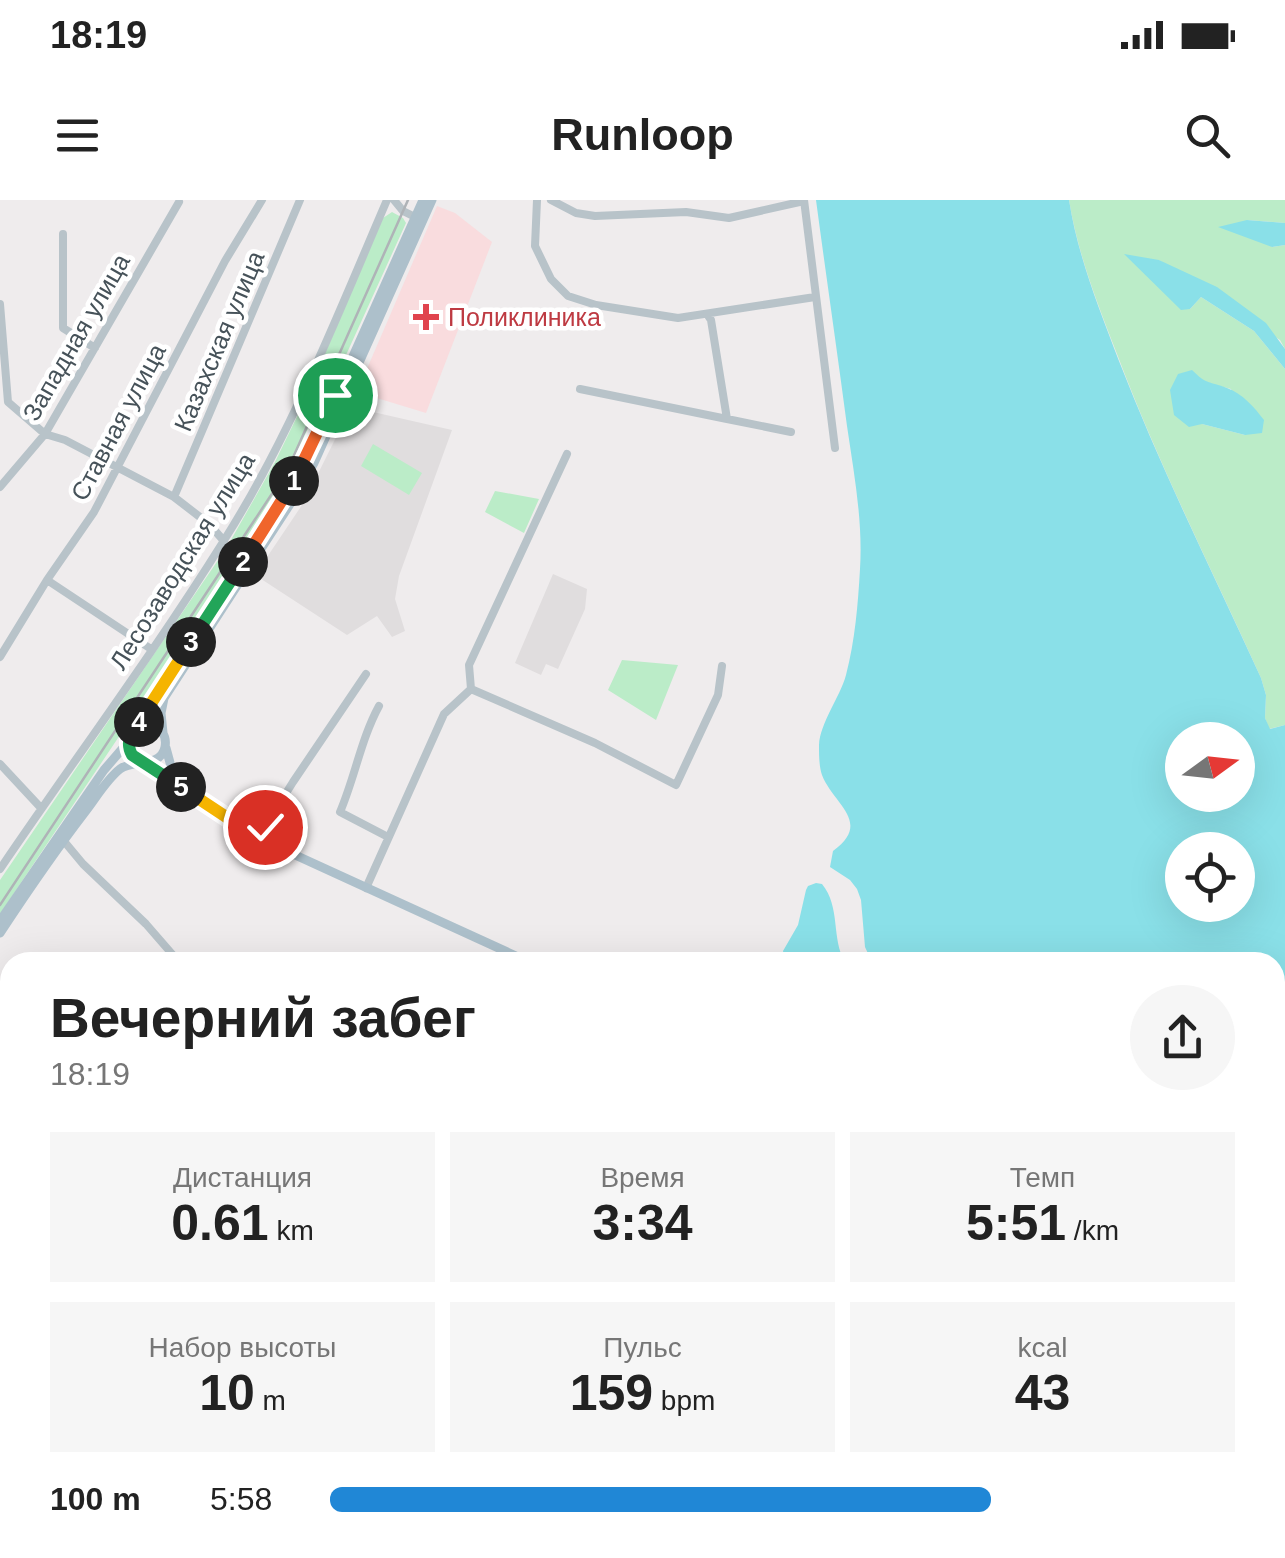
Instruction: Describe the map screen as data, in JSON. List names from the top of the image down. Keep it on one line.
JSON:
{"streets":{"main road":["Лесозаводская улица"],"street":["Западная улица","Казахская улица","Ставная улица"]},"places":{"health":["Поликлиника"]},"north":"right","page":{"status":"18:19","header":"Runloop","pins":["1","2","3","4","5"],"heading":["Вечерний забег","18:19"],"stats":[["Дистанция","0.61 km"],["Время","3:34"],["Темп","5:51 /km"],["Набор высоты","10 m"],["Пульс","159 bpm"],["kcal","43"]],"list":[{"name":"100 m","note":"5:58"}]}}
